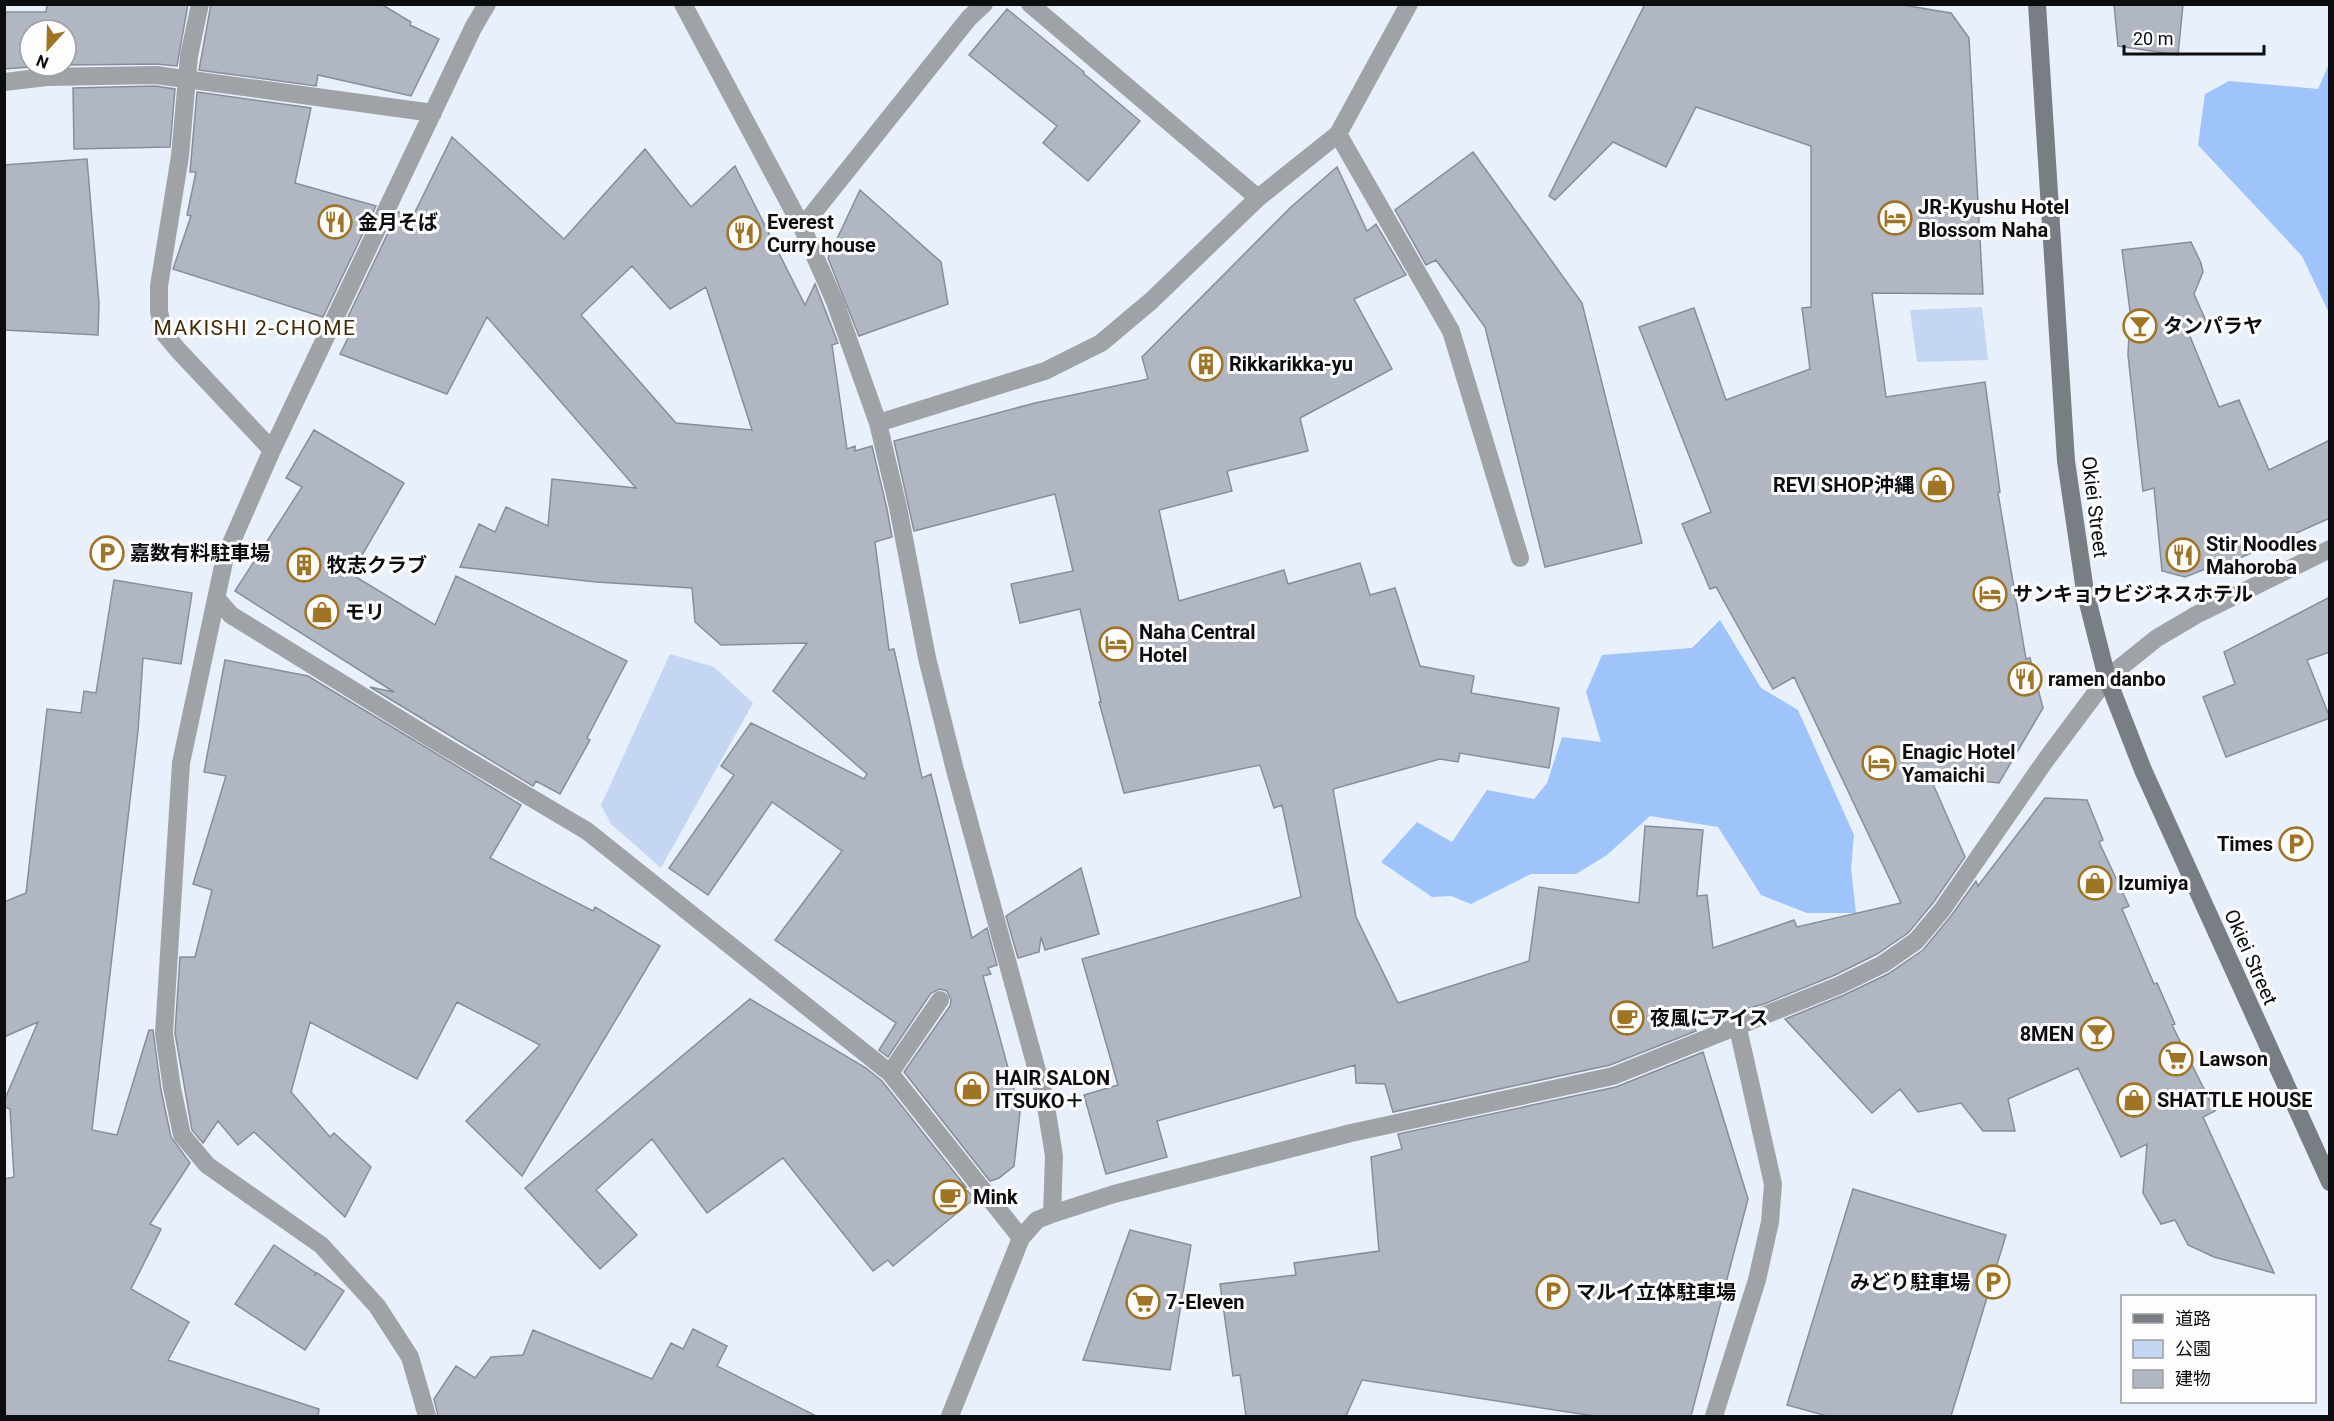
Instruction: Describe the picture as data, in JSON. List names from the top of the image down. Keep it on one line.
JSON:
{"streets":{"street":["Okiei Street"]},"districts":["MAKISHI 2-CHOME"],"places":{"hotel":["JR-Kyushu Hotel Blossom Naha","サンキョウビジネスホテル","Naha Central Hotel","Enagic Hotel Yamaichi"],"restaurant":["金月そば","Everest Curry house","Stir Noodles Mahoroba","ramen danbo"],"bar":["タンパラヤ","8MEN"],"building":["Rikkarikka-yu","牧志クラブ"],"shop":["REVI SHOP沖縄","モリ","Izumiya","HAIR SALON ITSUKO＋","SHATTLE HOUSE"],"parking":["嘉数有料駐車場","Times","みどり駐車場","マルイ立体駐車場"],"cafe":["夜風にアイス","Mink"],"supermarket":["Lawson","7-Eleven"]},"legend":["道路","公園","建物"],"scale_bar":"20 m","north":"bottom"}
